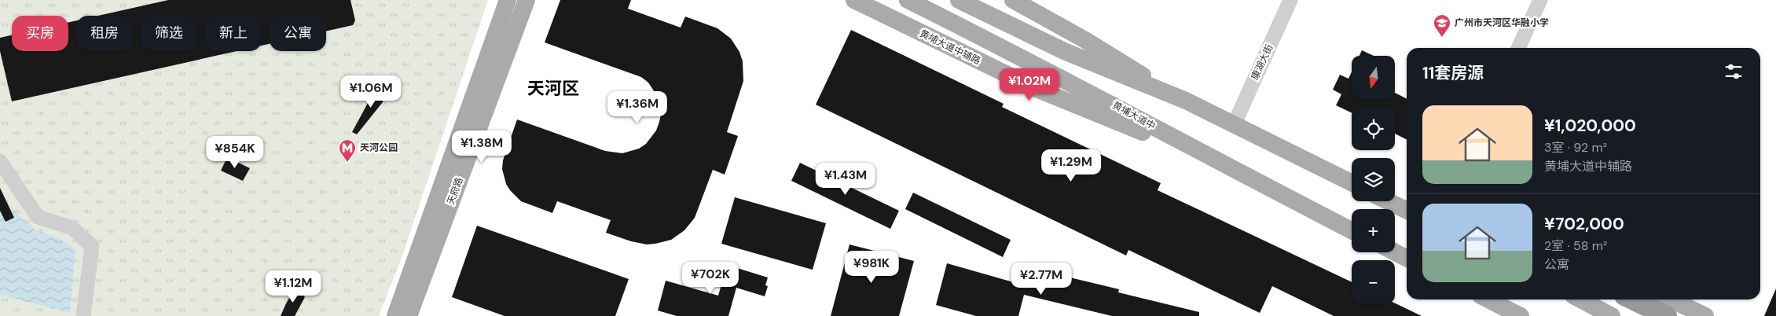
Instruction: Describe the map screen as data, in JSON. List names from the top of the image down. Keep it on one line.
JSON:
{"streets":{"main road":["黄埔大道中辅路","黄埔大道中","天府路"],"street":["康湖大街"]},"crossings":[["黄埔大道中辅路","黄埔大道中"]],"districts":["天河区"],"places":{"school or university":["广州市天河区华融小学"],"metro station":["天河公园"]},"north":"bottom","page":{"chip":["买房","租房","筛选","新上","公寓"],"heading":"11套房源","map_buttons":["+","−"],"price":["¥1.02M","¥1.06M","¥1.36M","¥1.38M","¥854K","¥1.29M","¥1.43M","¥981K","¥702K","¥2.77M","¥1.12M"],"list":[{"name":"¥1,020,000","note":"3室 · 92 m² · 黄埔大道中辅路"},{"name":"¥702,000","note":"2室 · 58 m² · 公寓"}]}}
